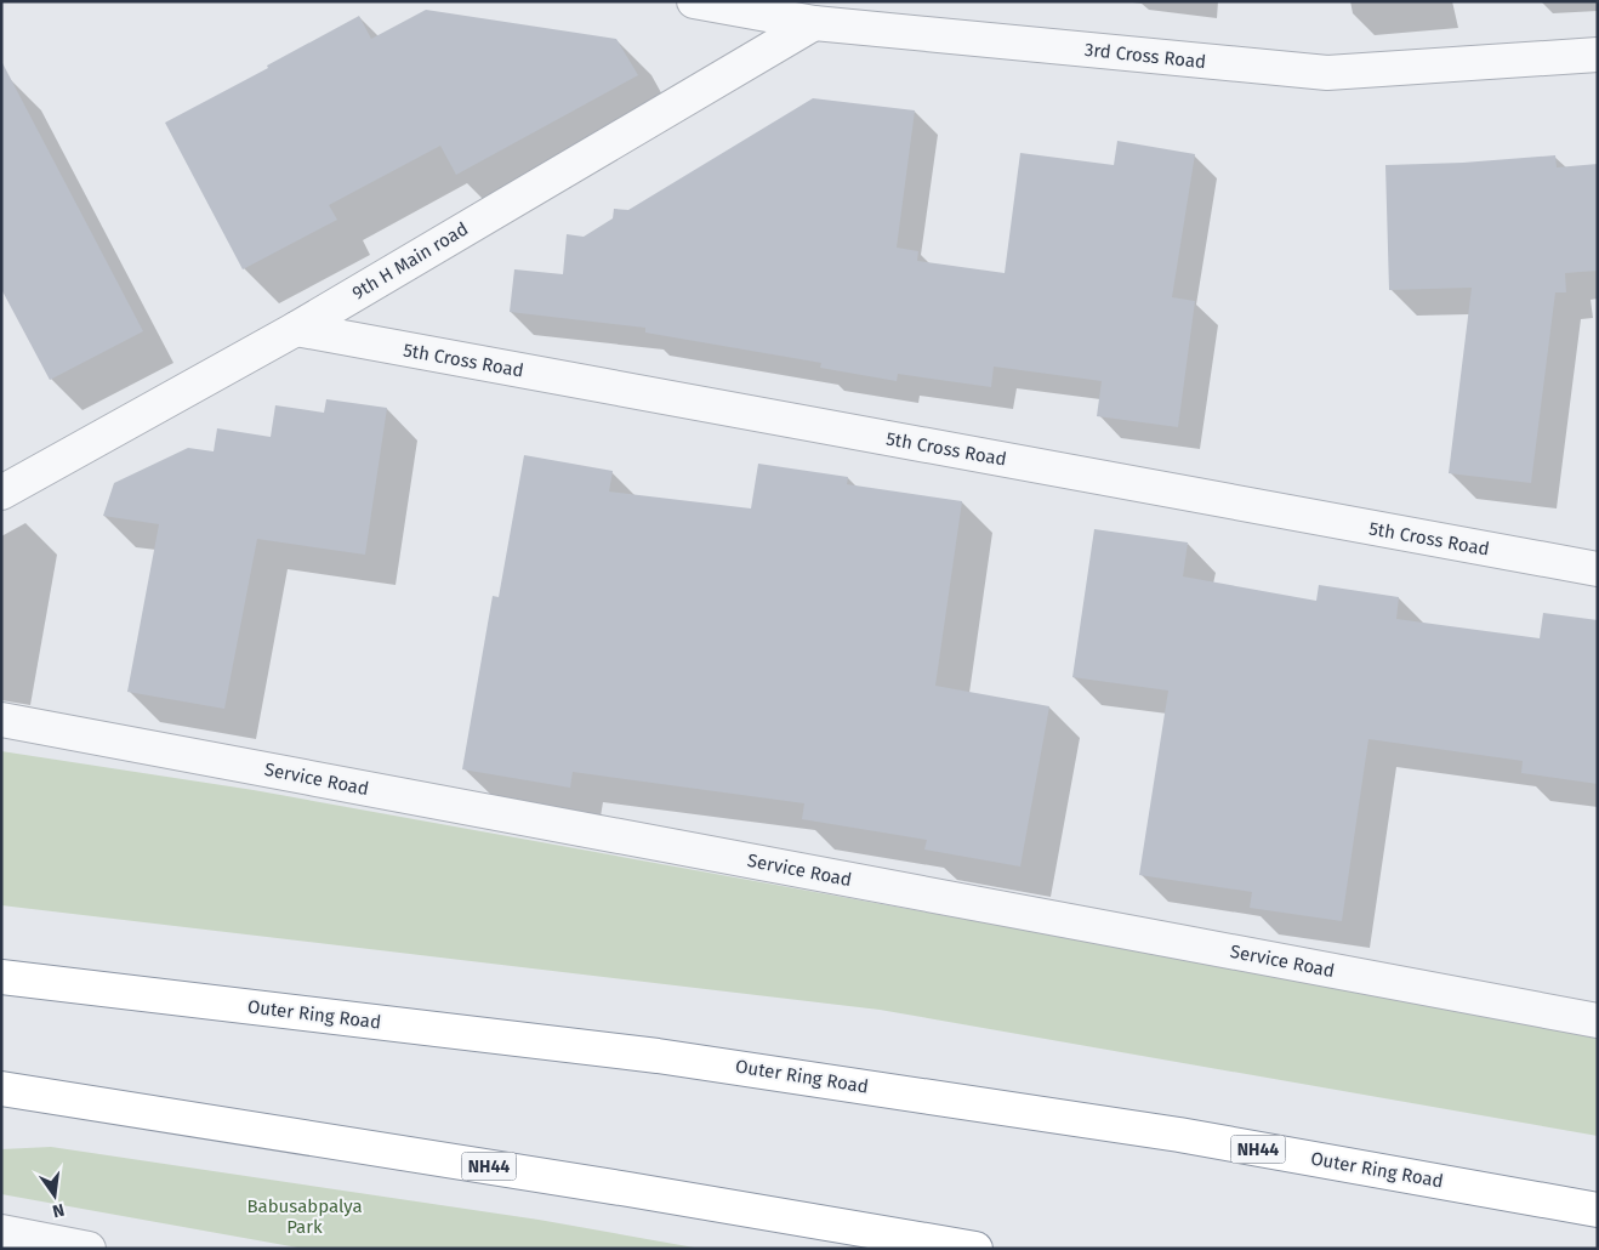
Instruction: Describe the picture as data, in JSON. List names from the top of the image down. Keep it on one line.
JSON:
{"streets":{"highway":["Outer Ring Road","NH44"],"street":["3rd Cross Road","9th H Main road","5th Cross Road","Service Road"]},"crossings":[["3rd Cross Road","9th H Main road"],["9th H Main road","5th Cross Road"]],"parks":["Babusabpalya Park"],"north":"bottom"}
